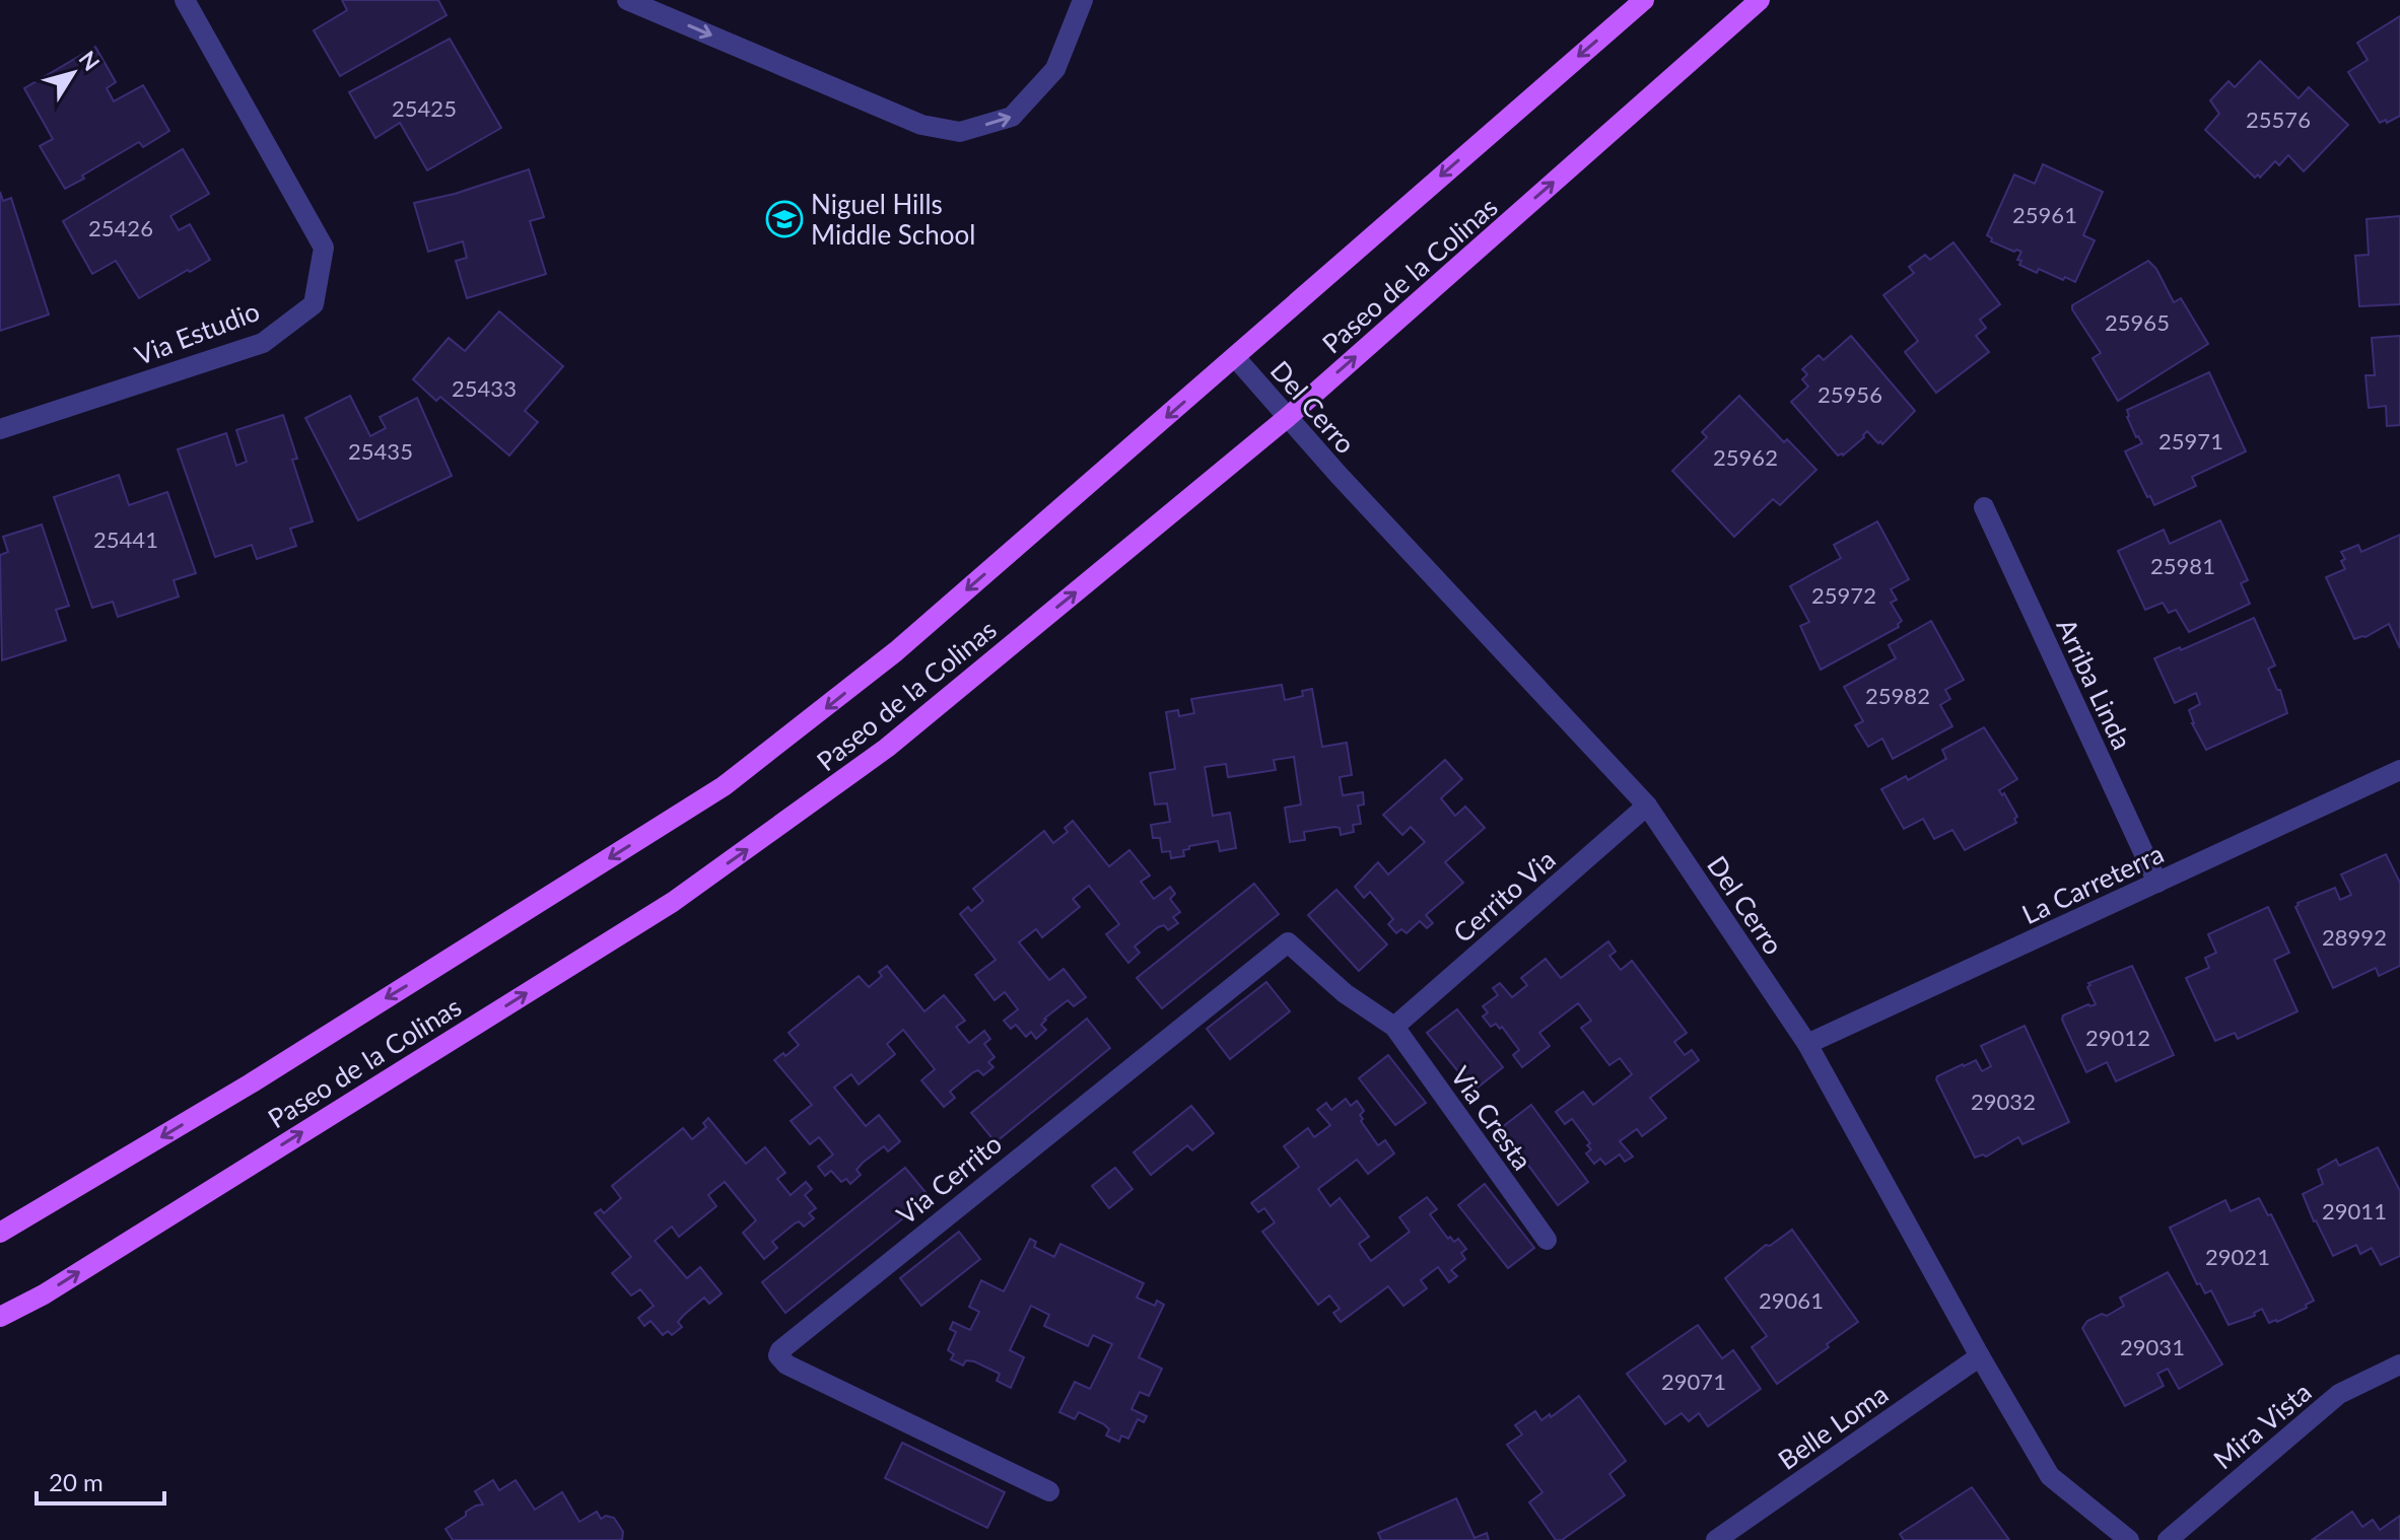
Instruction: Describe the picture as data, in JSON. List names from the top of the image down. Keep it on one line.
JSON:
{"streets":{"main road":["Paseo de la Colinas"],"street":["Via Estudio","Del Cerro","Arriba Linda","La Carreterra","Cerrito Via","Via Cresta","Via Cerrito","Mira Vista","Belle Loma"]},"crossings":[["Paseo de la Colinas","Del Cerro"],["Del Cerro","La Carreterra"],["Del Cerro","Cerrito Via"],["Del Cerro","Belle Loma"],["Arriba Linda","La Carreterra"],["Cerrito Via","Via Cresta"],["Cerrito Via","Via Cerrito"],["Via Cresta","Via Cerrito"]],"places":{"school or university":["Niguel Hills Middle School"]},"house_numbers":["25425","25576","25961","25426","25965","25433","25956","25971","25435","25962","25441","25981","25972","25982","28992","29012","29032","29011","29021","29061","29031","29071"],"scale_bar":"20 m","north":"top right"}
